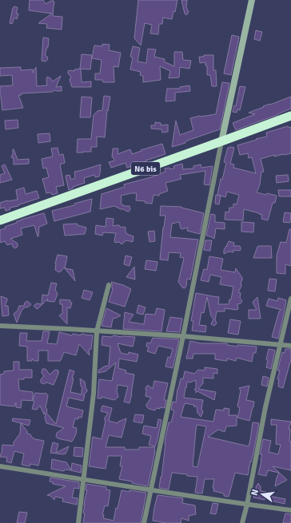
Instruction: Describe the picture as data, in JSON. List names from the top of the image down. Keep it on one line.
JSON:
{"streets":{"highway":["N6 bis"]},"north":"left"}
